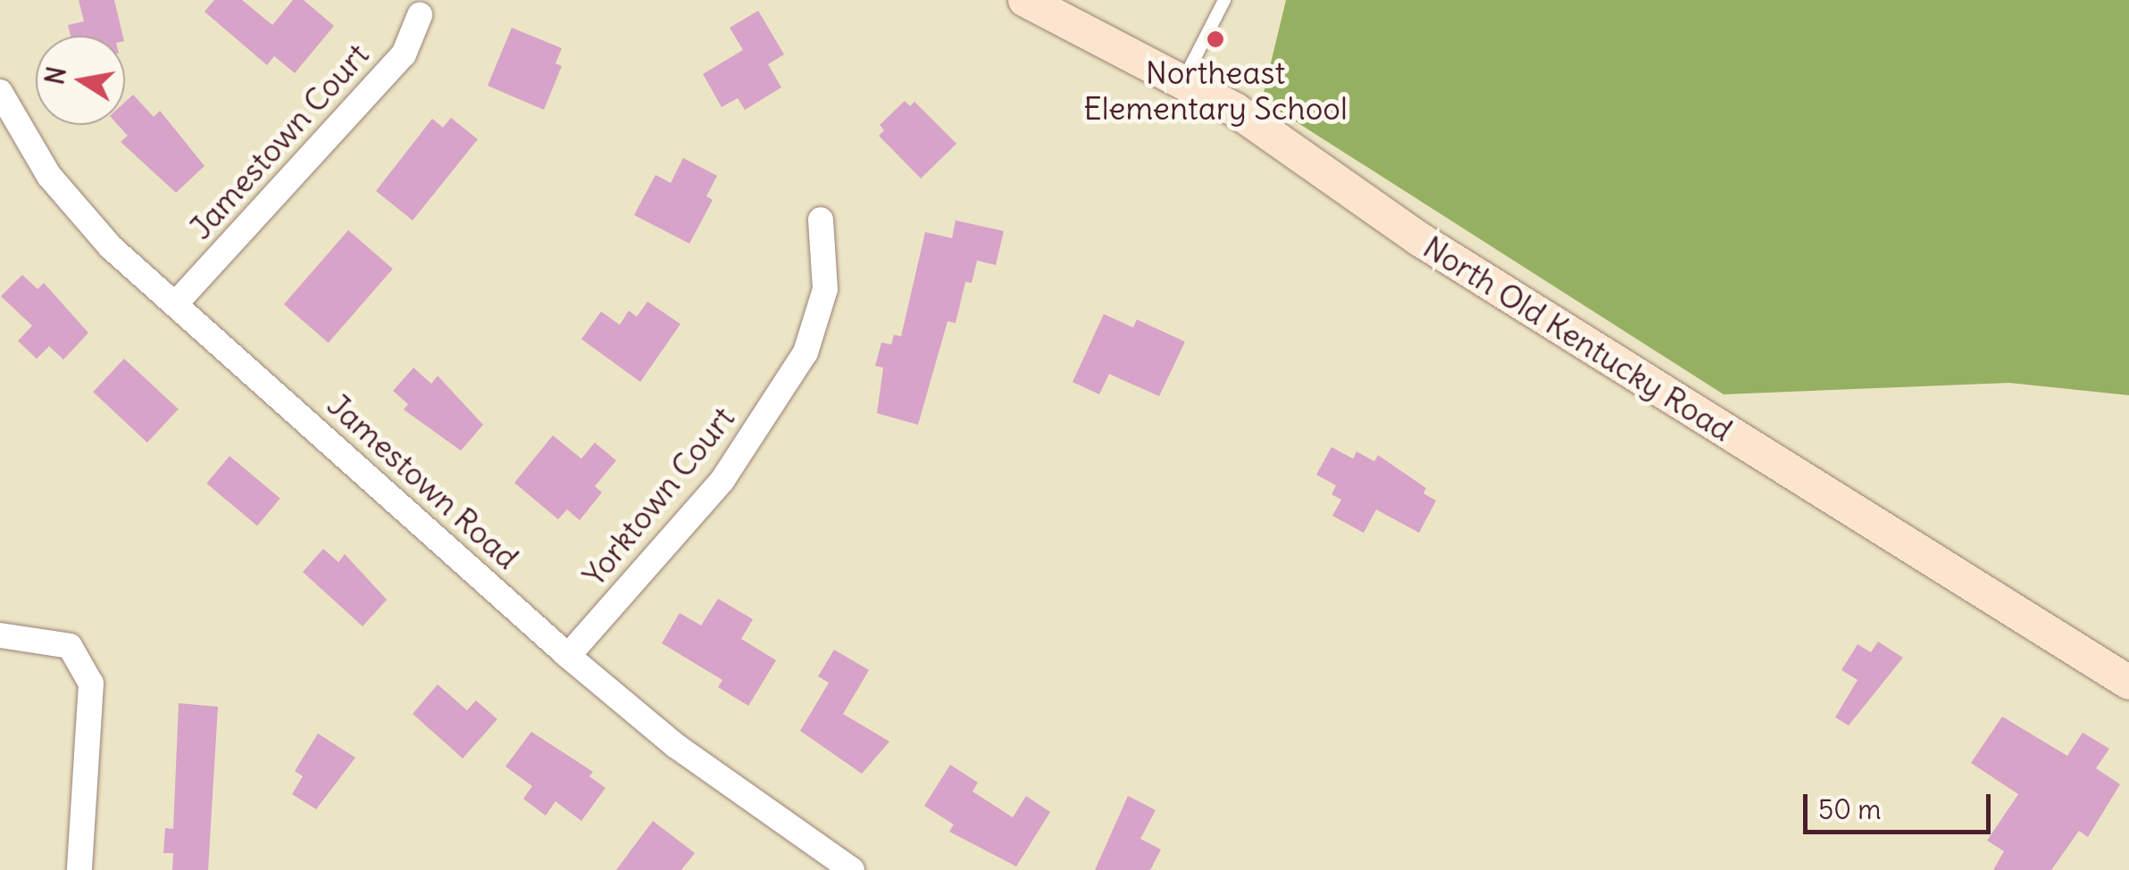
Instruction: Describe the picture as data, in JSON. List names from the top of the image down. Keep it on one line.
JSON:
{"streets":{"street":["Jamestown Court","North Old Kentucky Road","Jamestown Road","Yorktown Court"]},"crossings":[["Jamestown Court","Jamestown Road"],["Jamestown Road","Yorktown Court"]],"places":["Northeast Elementary School"],"scale_bar":"50 m","north":"left"}
